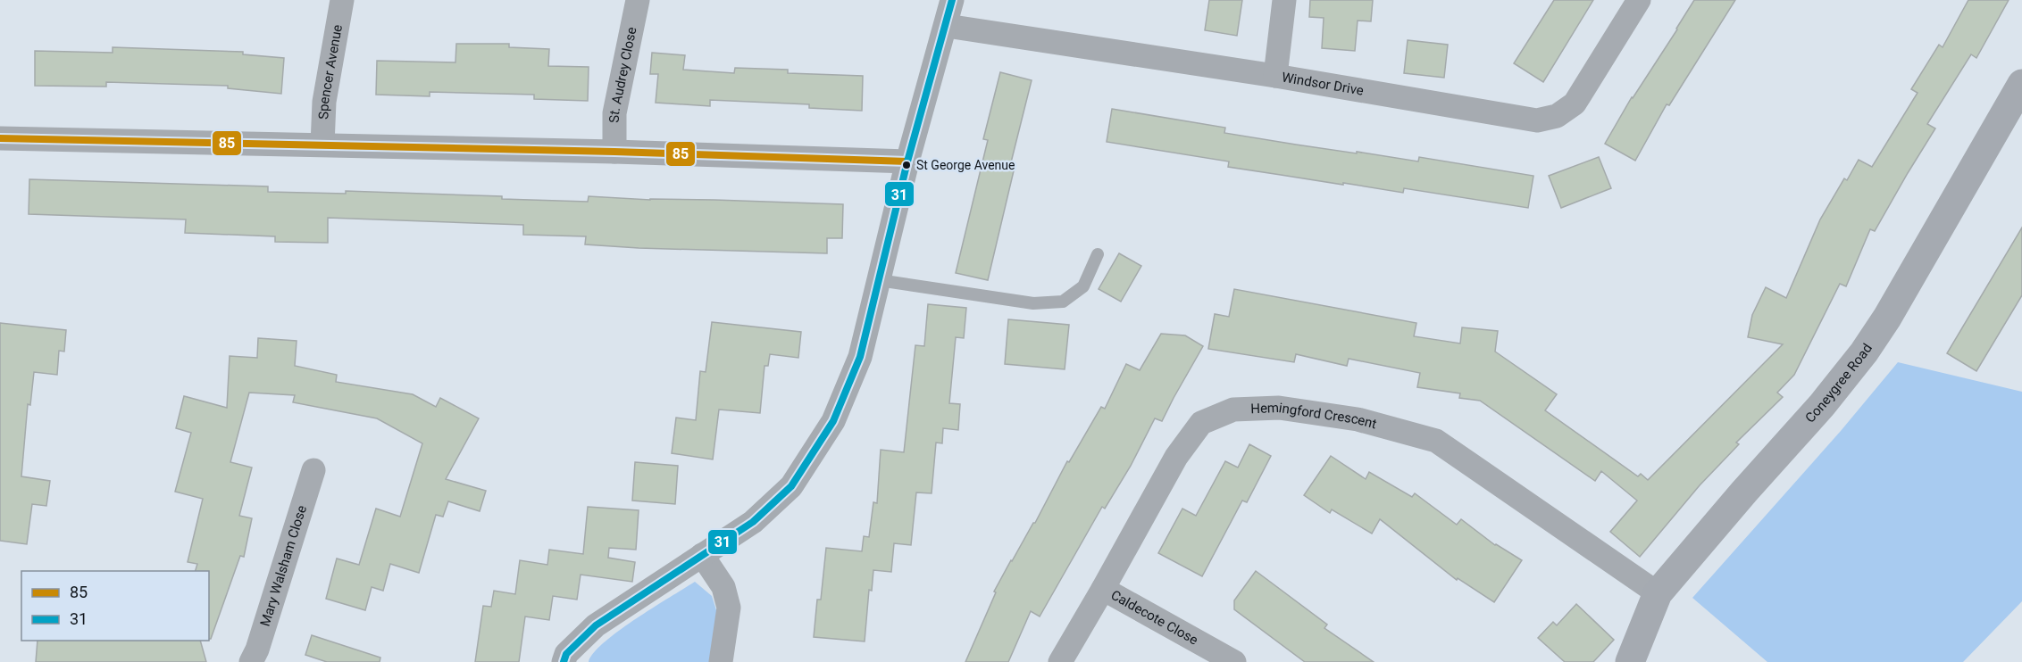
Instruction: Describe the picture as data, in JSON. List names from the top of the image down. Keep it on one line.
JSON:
{"streets":{"street":["Spencer Avenue","St. Audrey Close","Windsor Drive","Coneygree Road","Hemingford Crescent","Mary Walsham Close","Caldecote Close"]},"crossings":[["Coneygree Road","Hemingford Crescent"],["Hemingford Crescent","Caldecote Close"]],"places":["St George Avenue"],"lines":["transit line 31","transit line 85"],"legend":["85","31"]}
